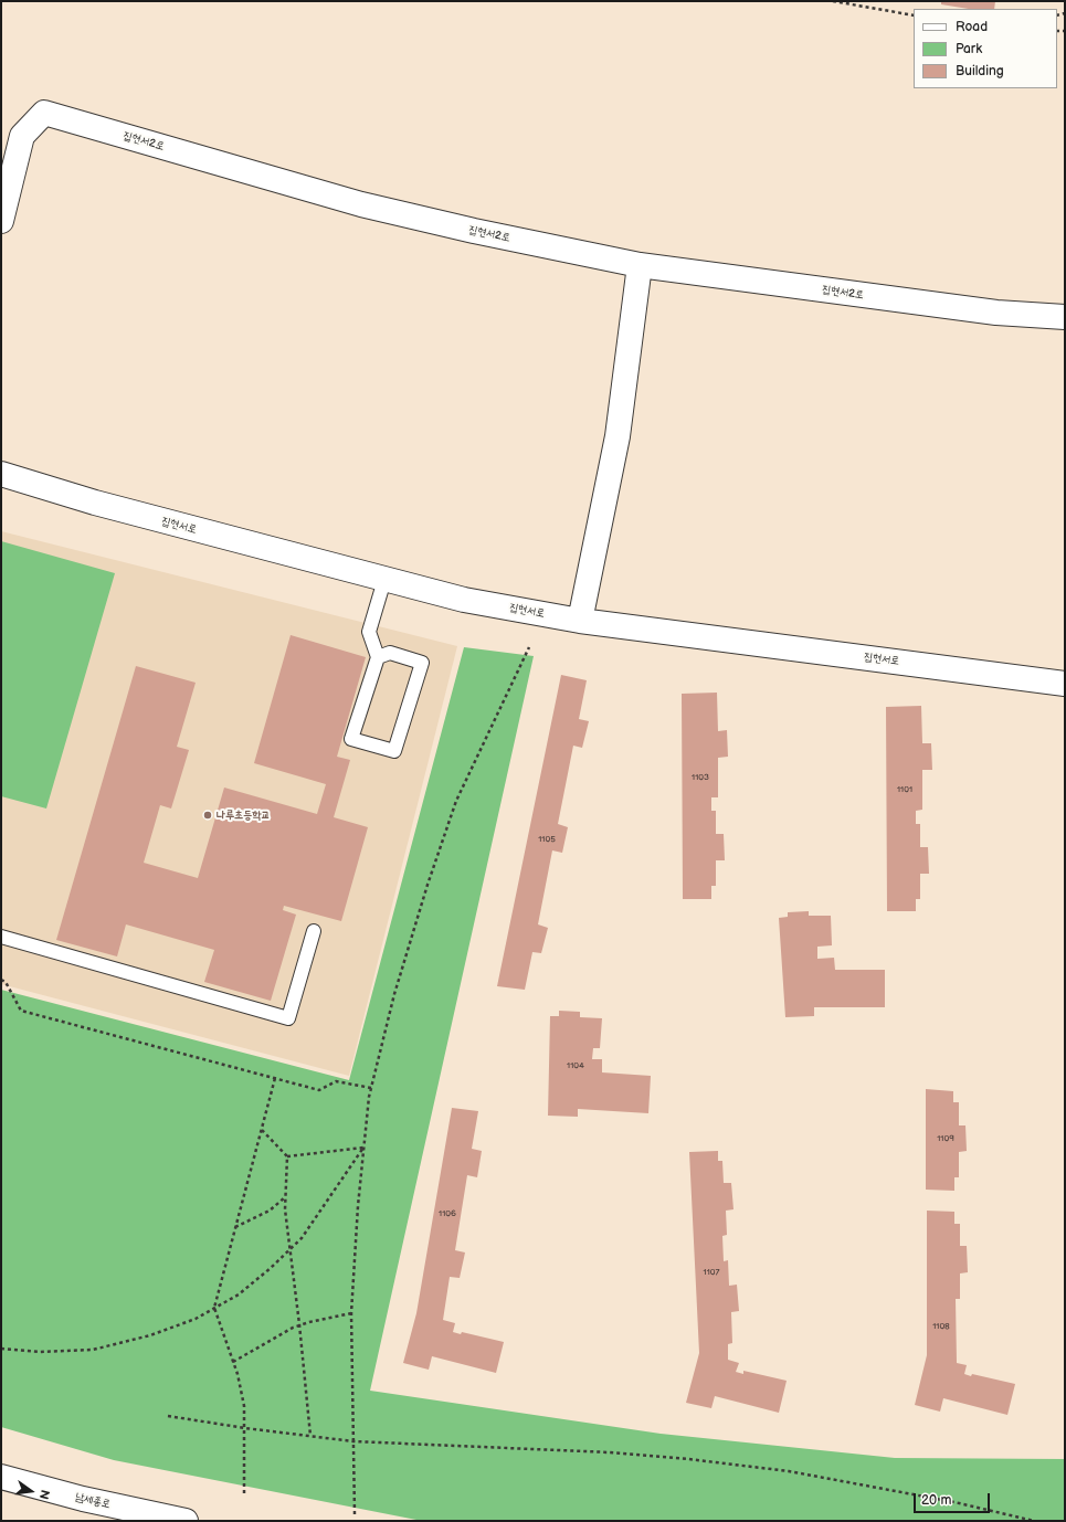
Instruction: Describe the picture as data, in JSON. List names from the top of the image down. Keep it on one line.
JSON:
{"streets":{"street":["집현서2로","집현서로","남세종로"]},"places":["나루초등학교"],"house_numbers":["1103","1101","1105","1104","1109","1106","1107","1108"],"legend":["Road","Park","Building"],"scale_bar":"20 m","north":"right"}
